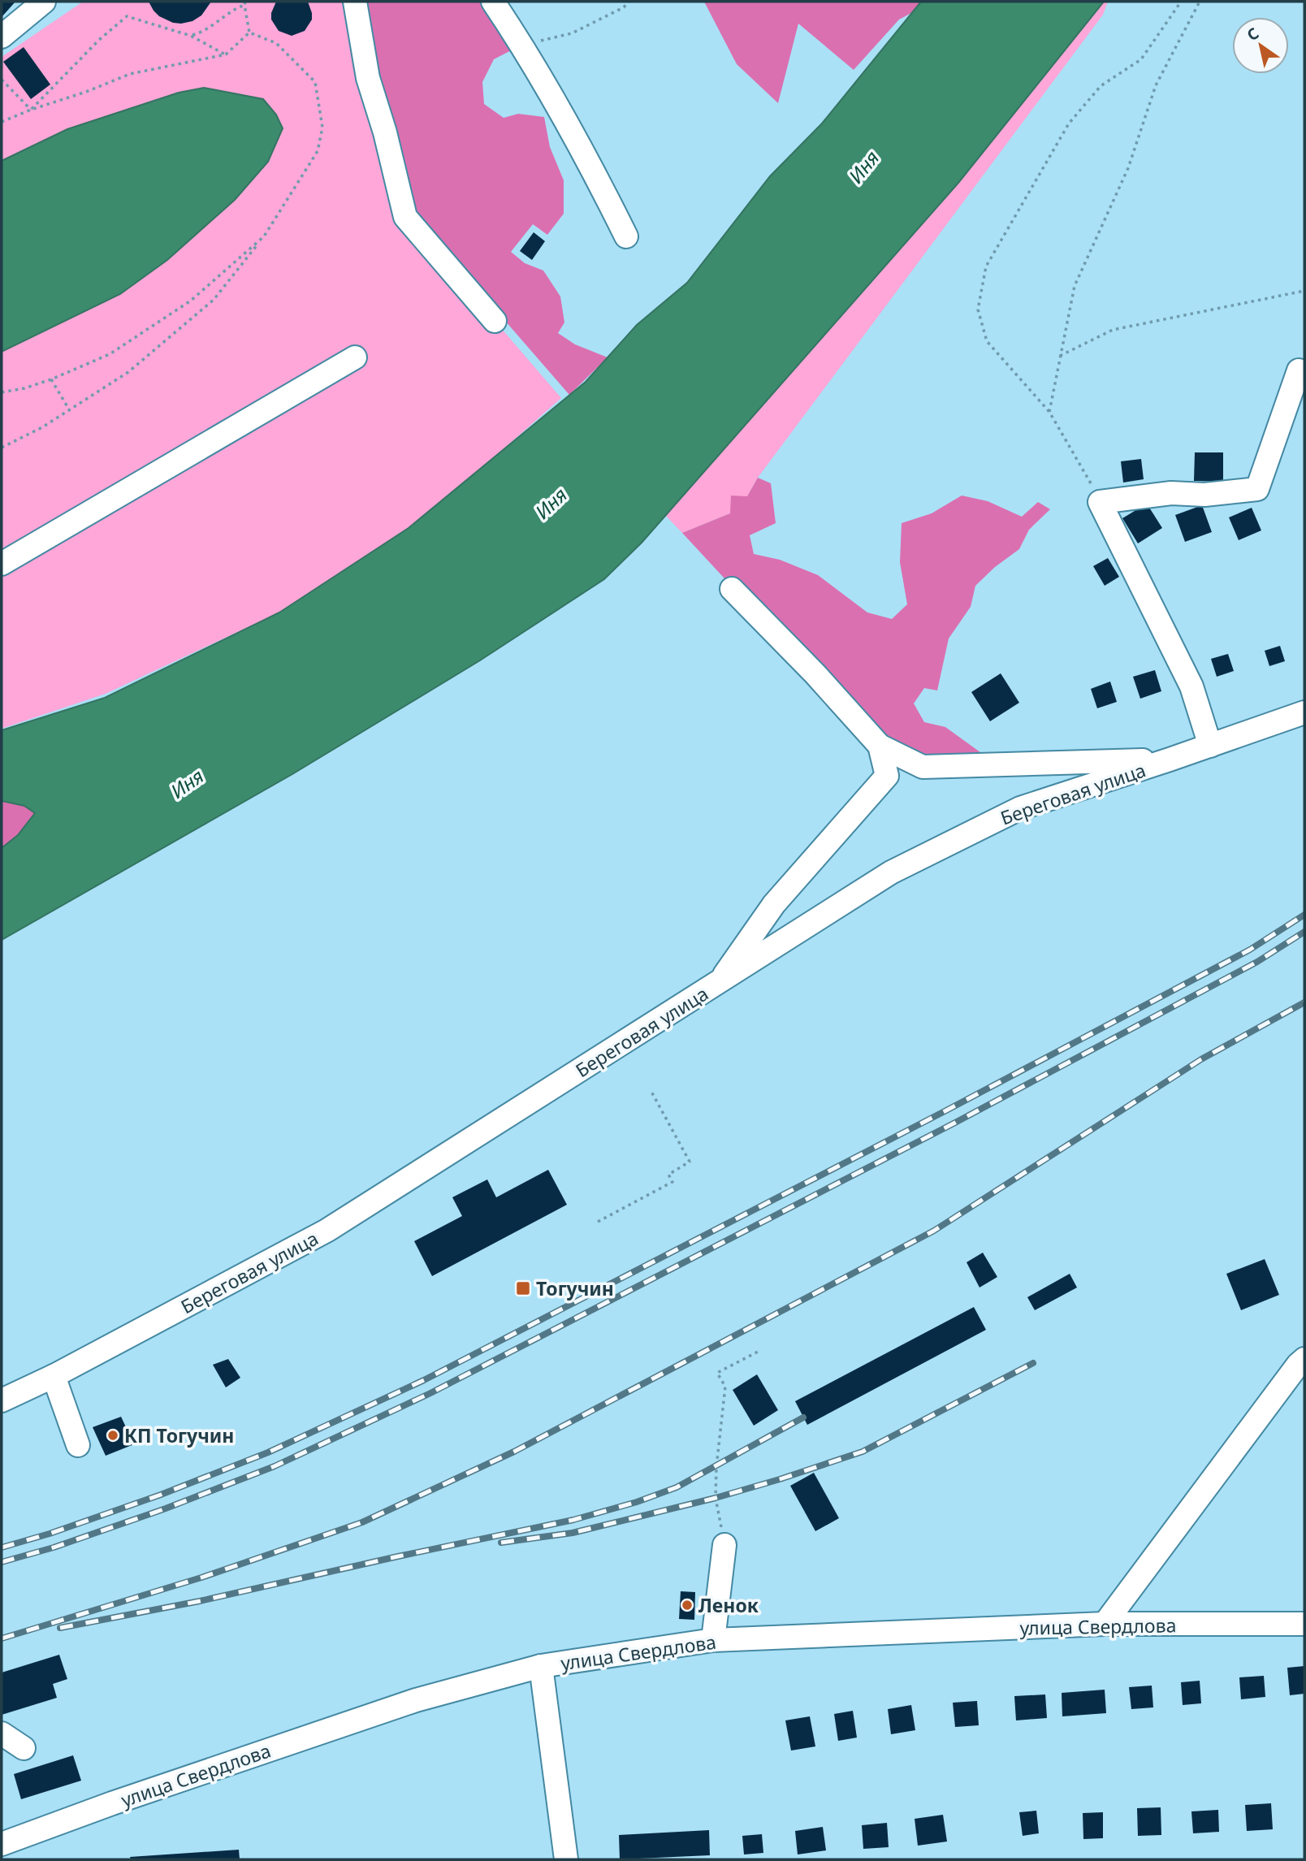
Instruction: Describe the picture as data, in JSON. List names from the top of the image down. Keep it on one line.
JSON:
{"streets":{"street":["Береговая улица","улица Свердлова"]},"water":["Иня"],"places":{"transit":["Тогучин"],"other":["КП Тогучин","Ленок"]},"north":"top left"}
